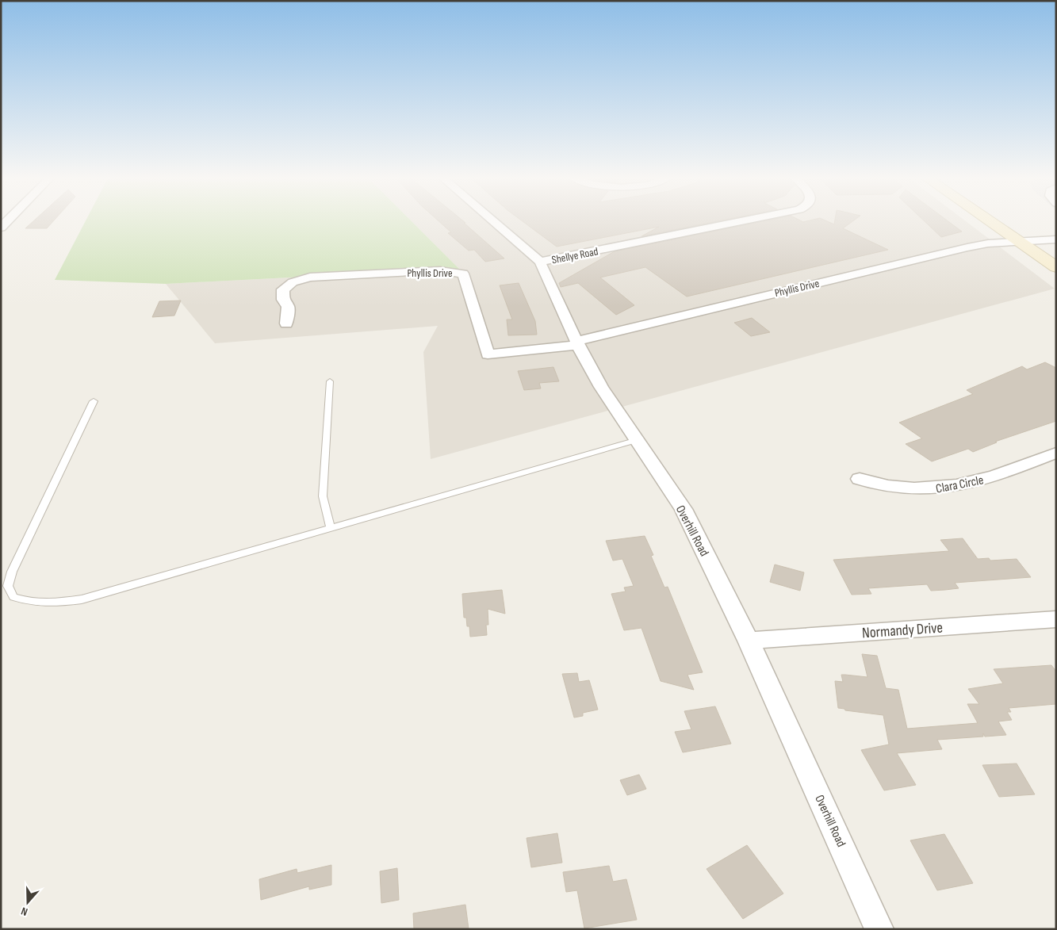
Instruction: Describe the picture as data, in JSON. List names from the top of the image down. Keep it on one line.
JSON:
{"streets":{"street":["Shellye Road","Phyllis Drive","Clara Circle","Overhill Road","Normandy Drive"]},"crossings":[["Shellye Road","Overhill Road"],["Phyllis Drive","Overhill Road"],["Overhill Road","Normandy Drive"]],"north":"bottom"}
